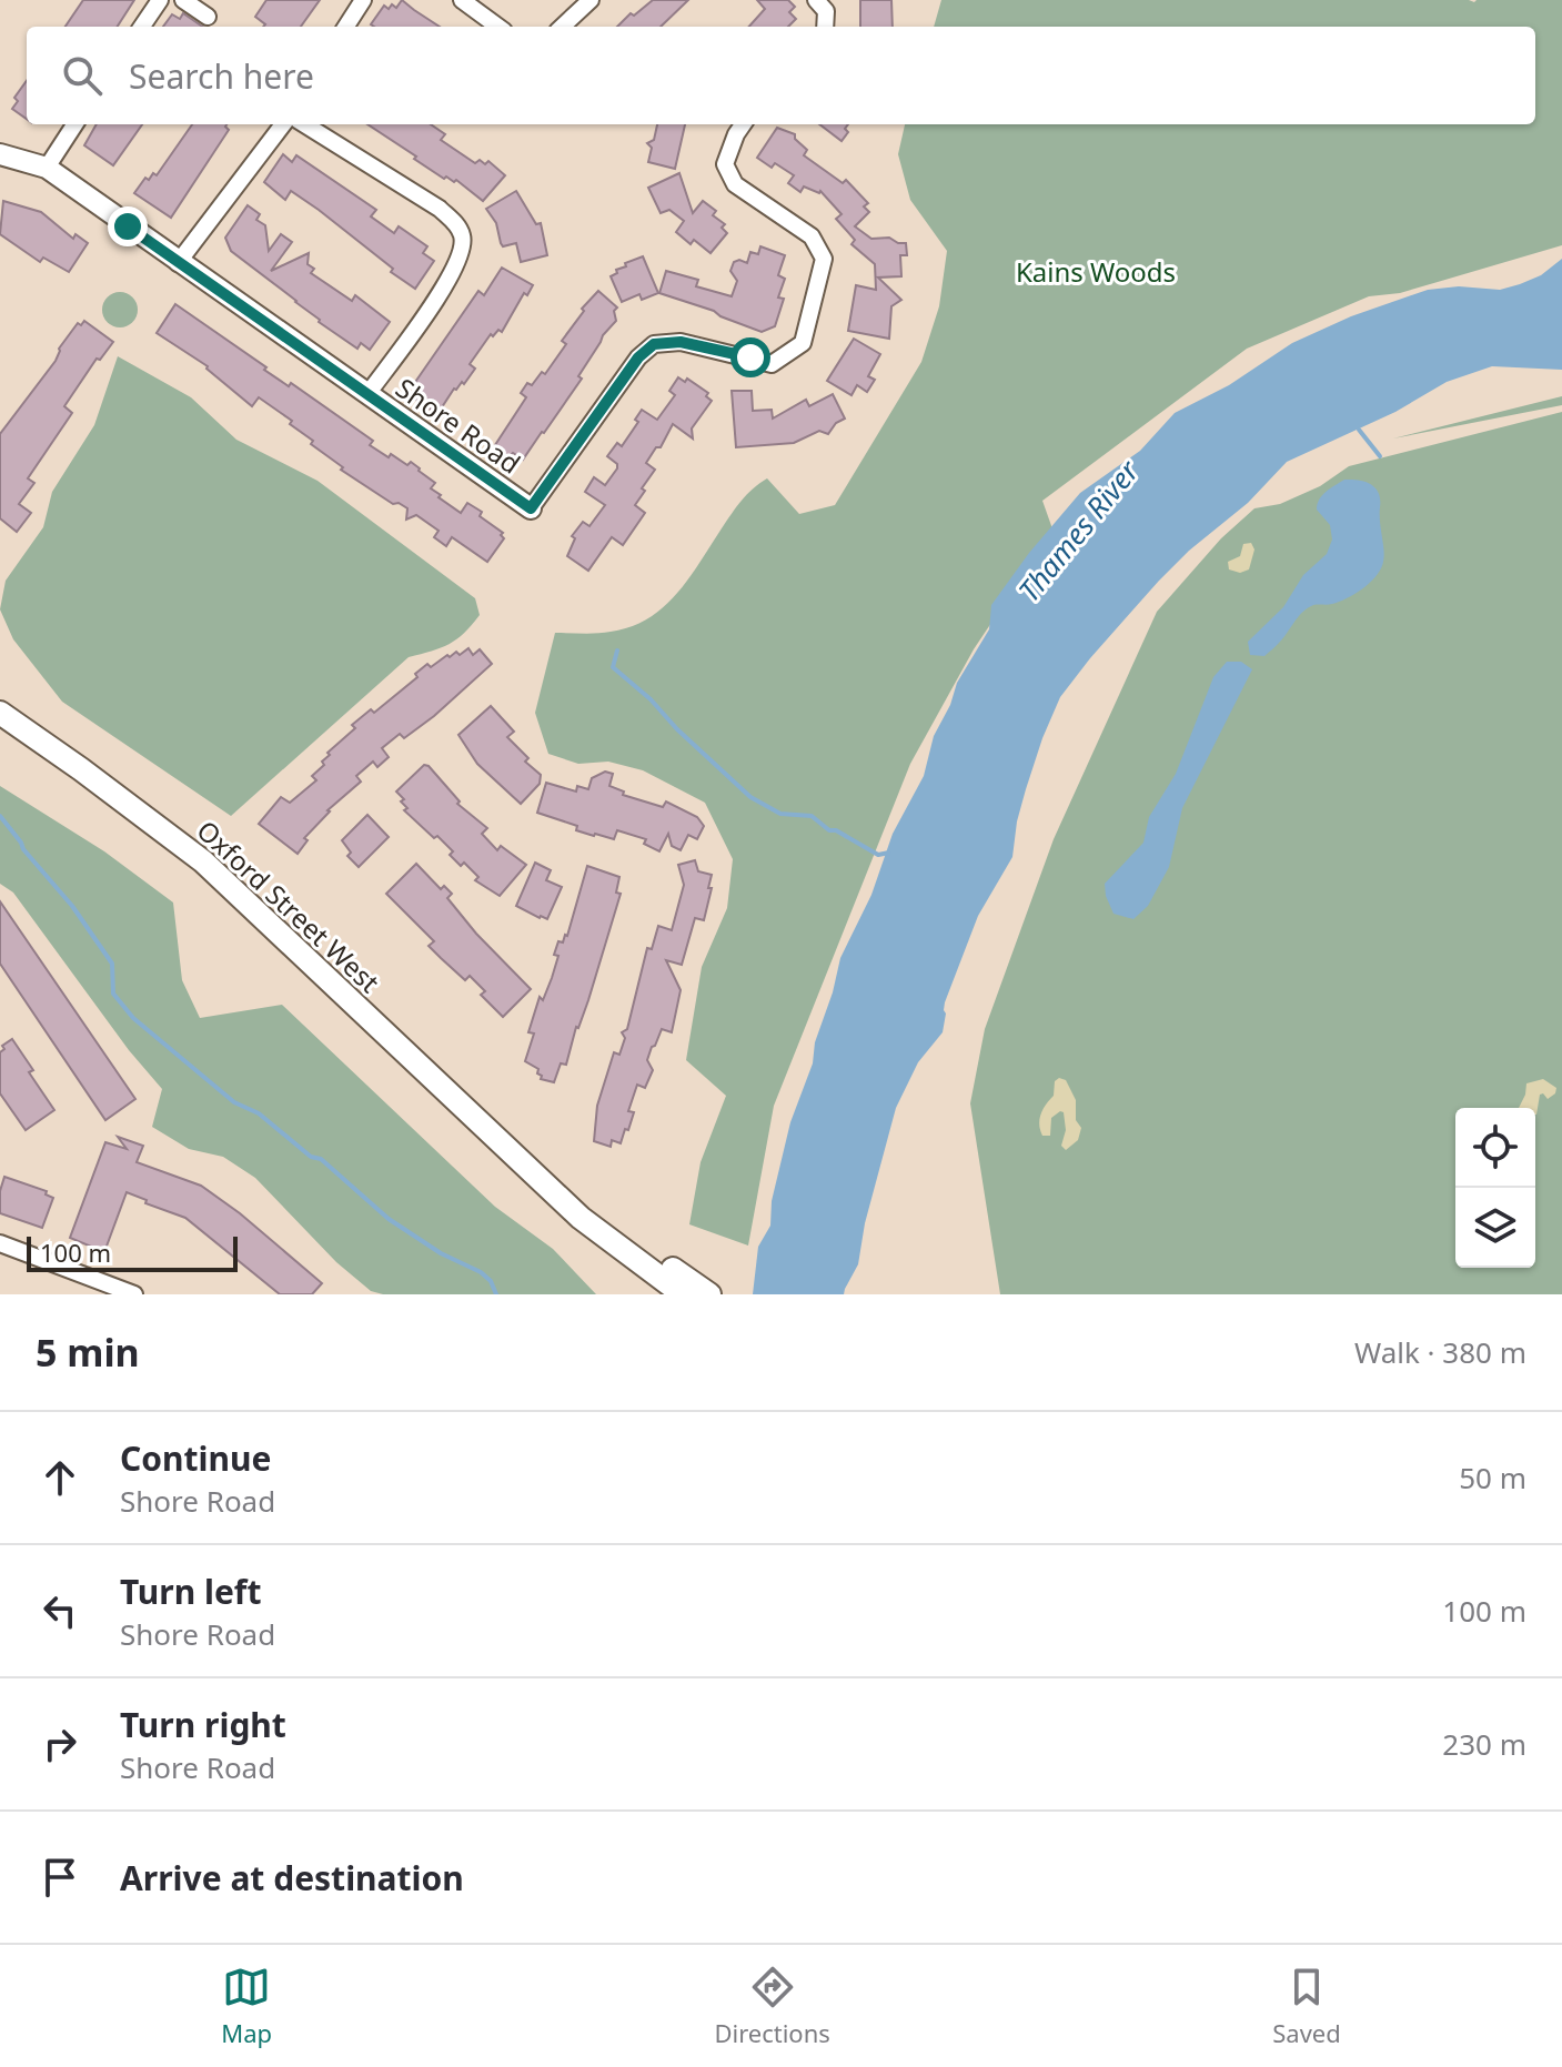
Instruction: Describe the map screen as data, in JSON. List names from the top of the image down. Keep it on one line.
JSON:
{"streets":{"main road":["Oxford Street West"],"street":["Shore Road"]},"water":["Thames River"],"parks":["Kains Woods"],"scale_bar":"100 m","page":{"search":"Search here","scale":"100 m","heading":["5 min","Walk · 380 m"],"list":[["Continue","Shore Road","50 m"],["Turn left","Shore Road","100 m"],["Turn right","Shore Road","230 m"],"Arrive at destination"],"nav":["Map","Directions","Saved"]}}
